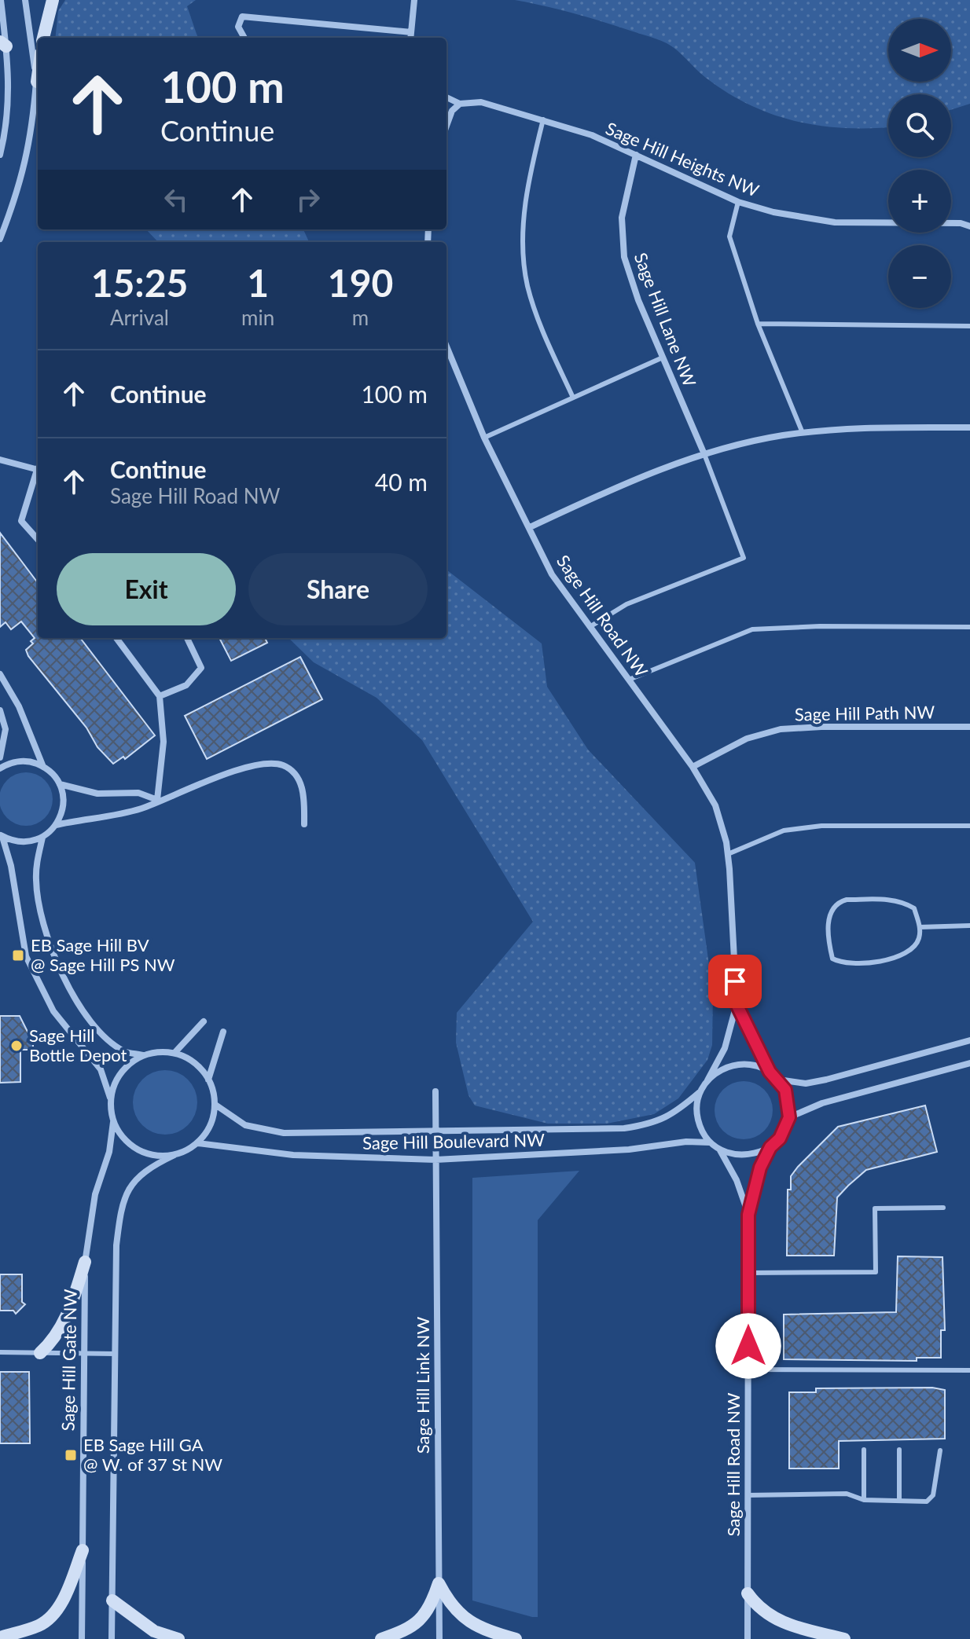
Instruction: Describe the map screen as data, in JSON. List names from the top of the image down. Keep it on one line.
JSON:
{"streets":{"street":["Sage Hill Heights NW","Sage Hill Lane NW","Sage Hill Road NW","Sage Hill Path NW","Sage Hill Boulevard NW","Sage Hill Gate NW","Sage Hill Link NW"]},"crossings":[["Sage Hill Heights NW","Sage Hill Lane NW"],["Sage Hill Road NW","Sage Hill Path NW"],["Sage Hill Road NW","Sage Hill Boulevard NW"],["Sage Hill Boulevard NW","Sage Hill Gate NW"],["Sage Hill Boulevard NW","Sage Hill Link NW"]],"places":{"transit":["EB Sage Hill BV @ Sage Hill PS NW","EB Sage Hill GA @ W. of 37 St NW"],"other":["Sage Hill Bottle Depot"]},"north":"right","page":{"map_buttons":["+","−"],"turn":["100 m","Continue"],"eta":["15:25","Arrival","1","min","190","m"],"list":[{"name":"Continue","value":"100 m"},{"name":"Continue","note":"Sage Hill Road NW","value":"40 m"}],"buttons":["Exit","Share"]}}
